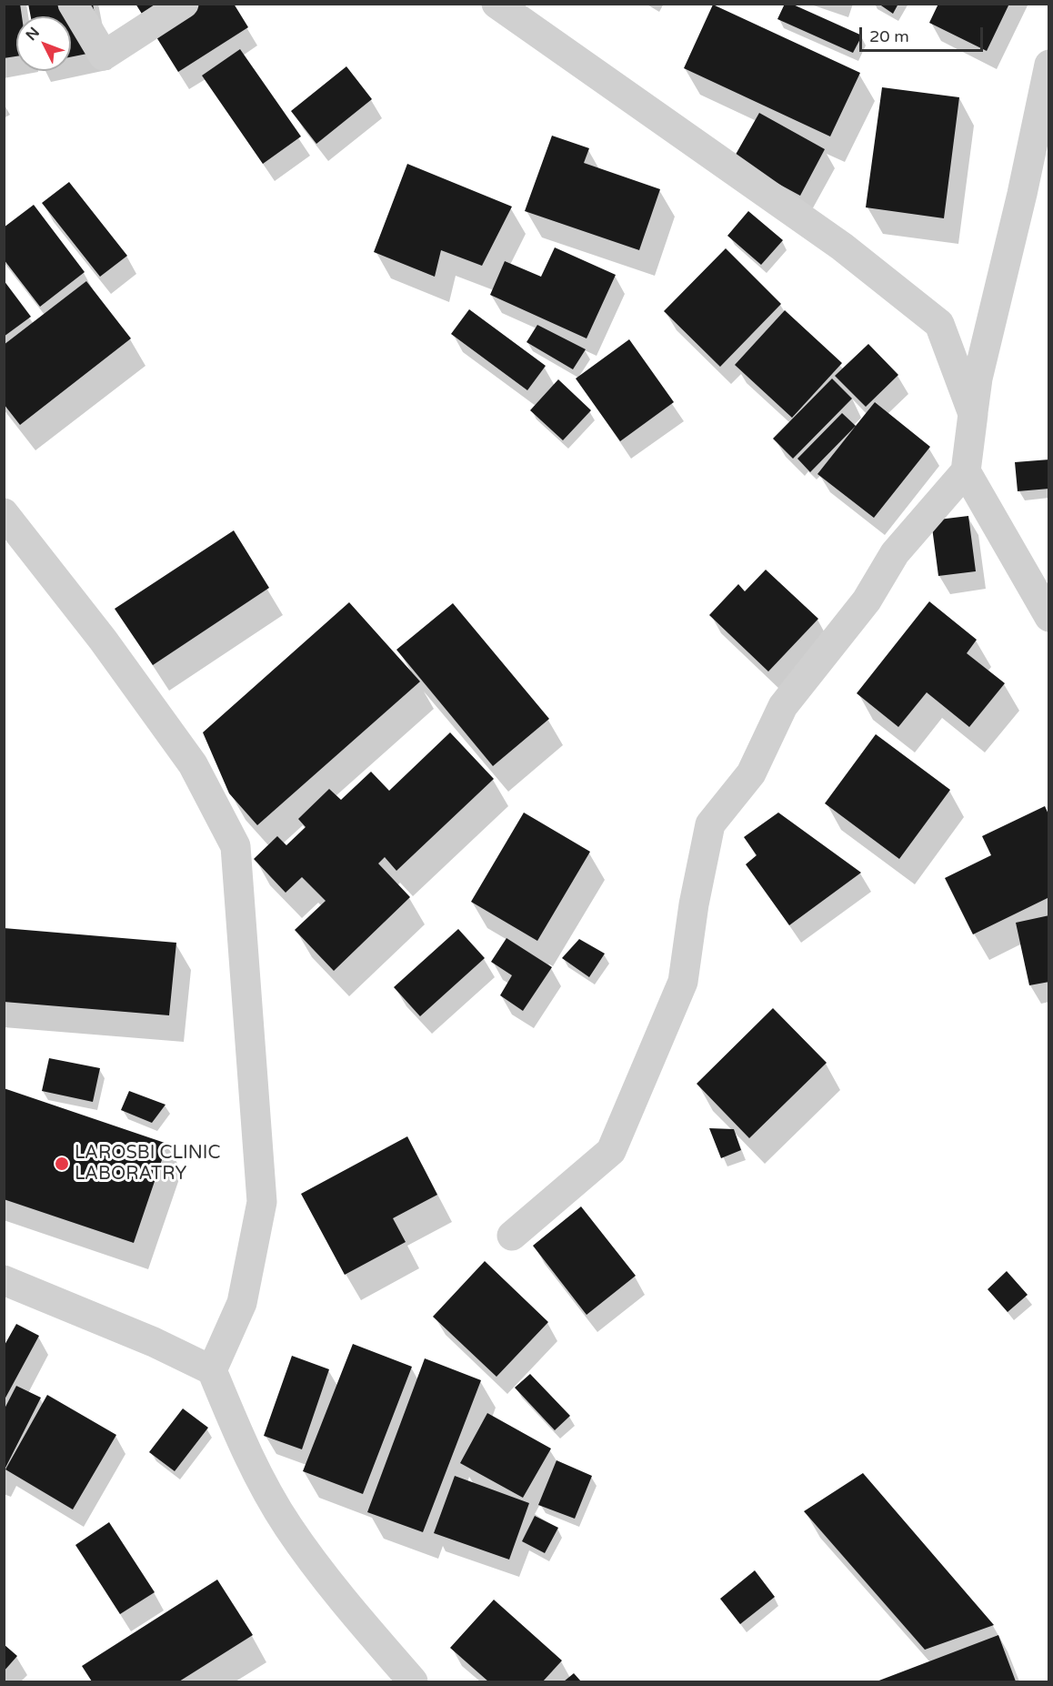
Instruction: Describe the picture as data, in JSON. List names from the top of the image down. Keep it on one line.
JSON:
{"places":["LAROSBI CLINIC LABORATRY"],"scale_bar":"20 m","north":"top left"}
